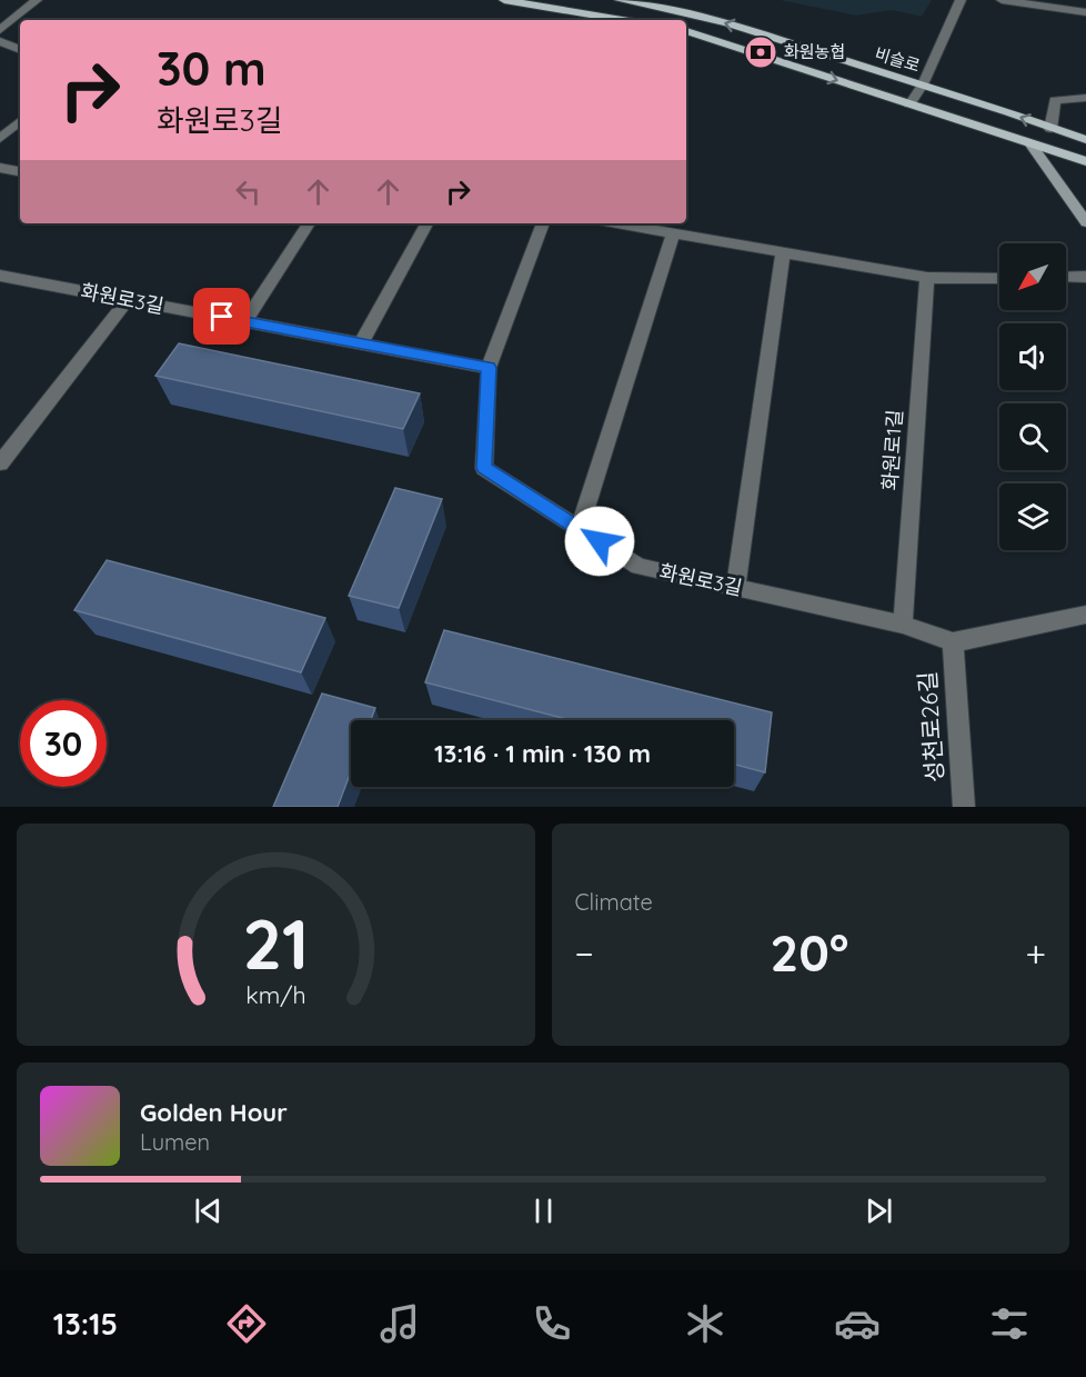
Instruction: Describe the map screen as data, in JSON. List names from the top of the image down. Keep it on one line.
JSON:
{"streets":{"main road":["비슬로"],"street":["화원로3길","화원로1길","성천로26길"]},"crossings":[["화원로3길","화원로1길"],["화원로3길","성천로26길"]],"places":{"bank":["화원농협"]},"north":"bottom left","page":{"turn":["30 m","화원로3길"],"limit":"30","trip":"13:16 · 1 min · 130 m","tile":"Climate","heat":["−","20°","+"],"song":["Golden Hour","Lumen"],"tabs":"13:15","gauge":["21","km/h"]}}
